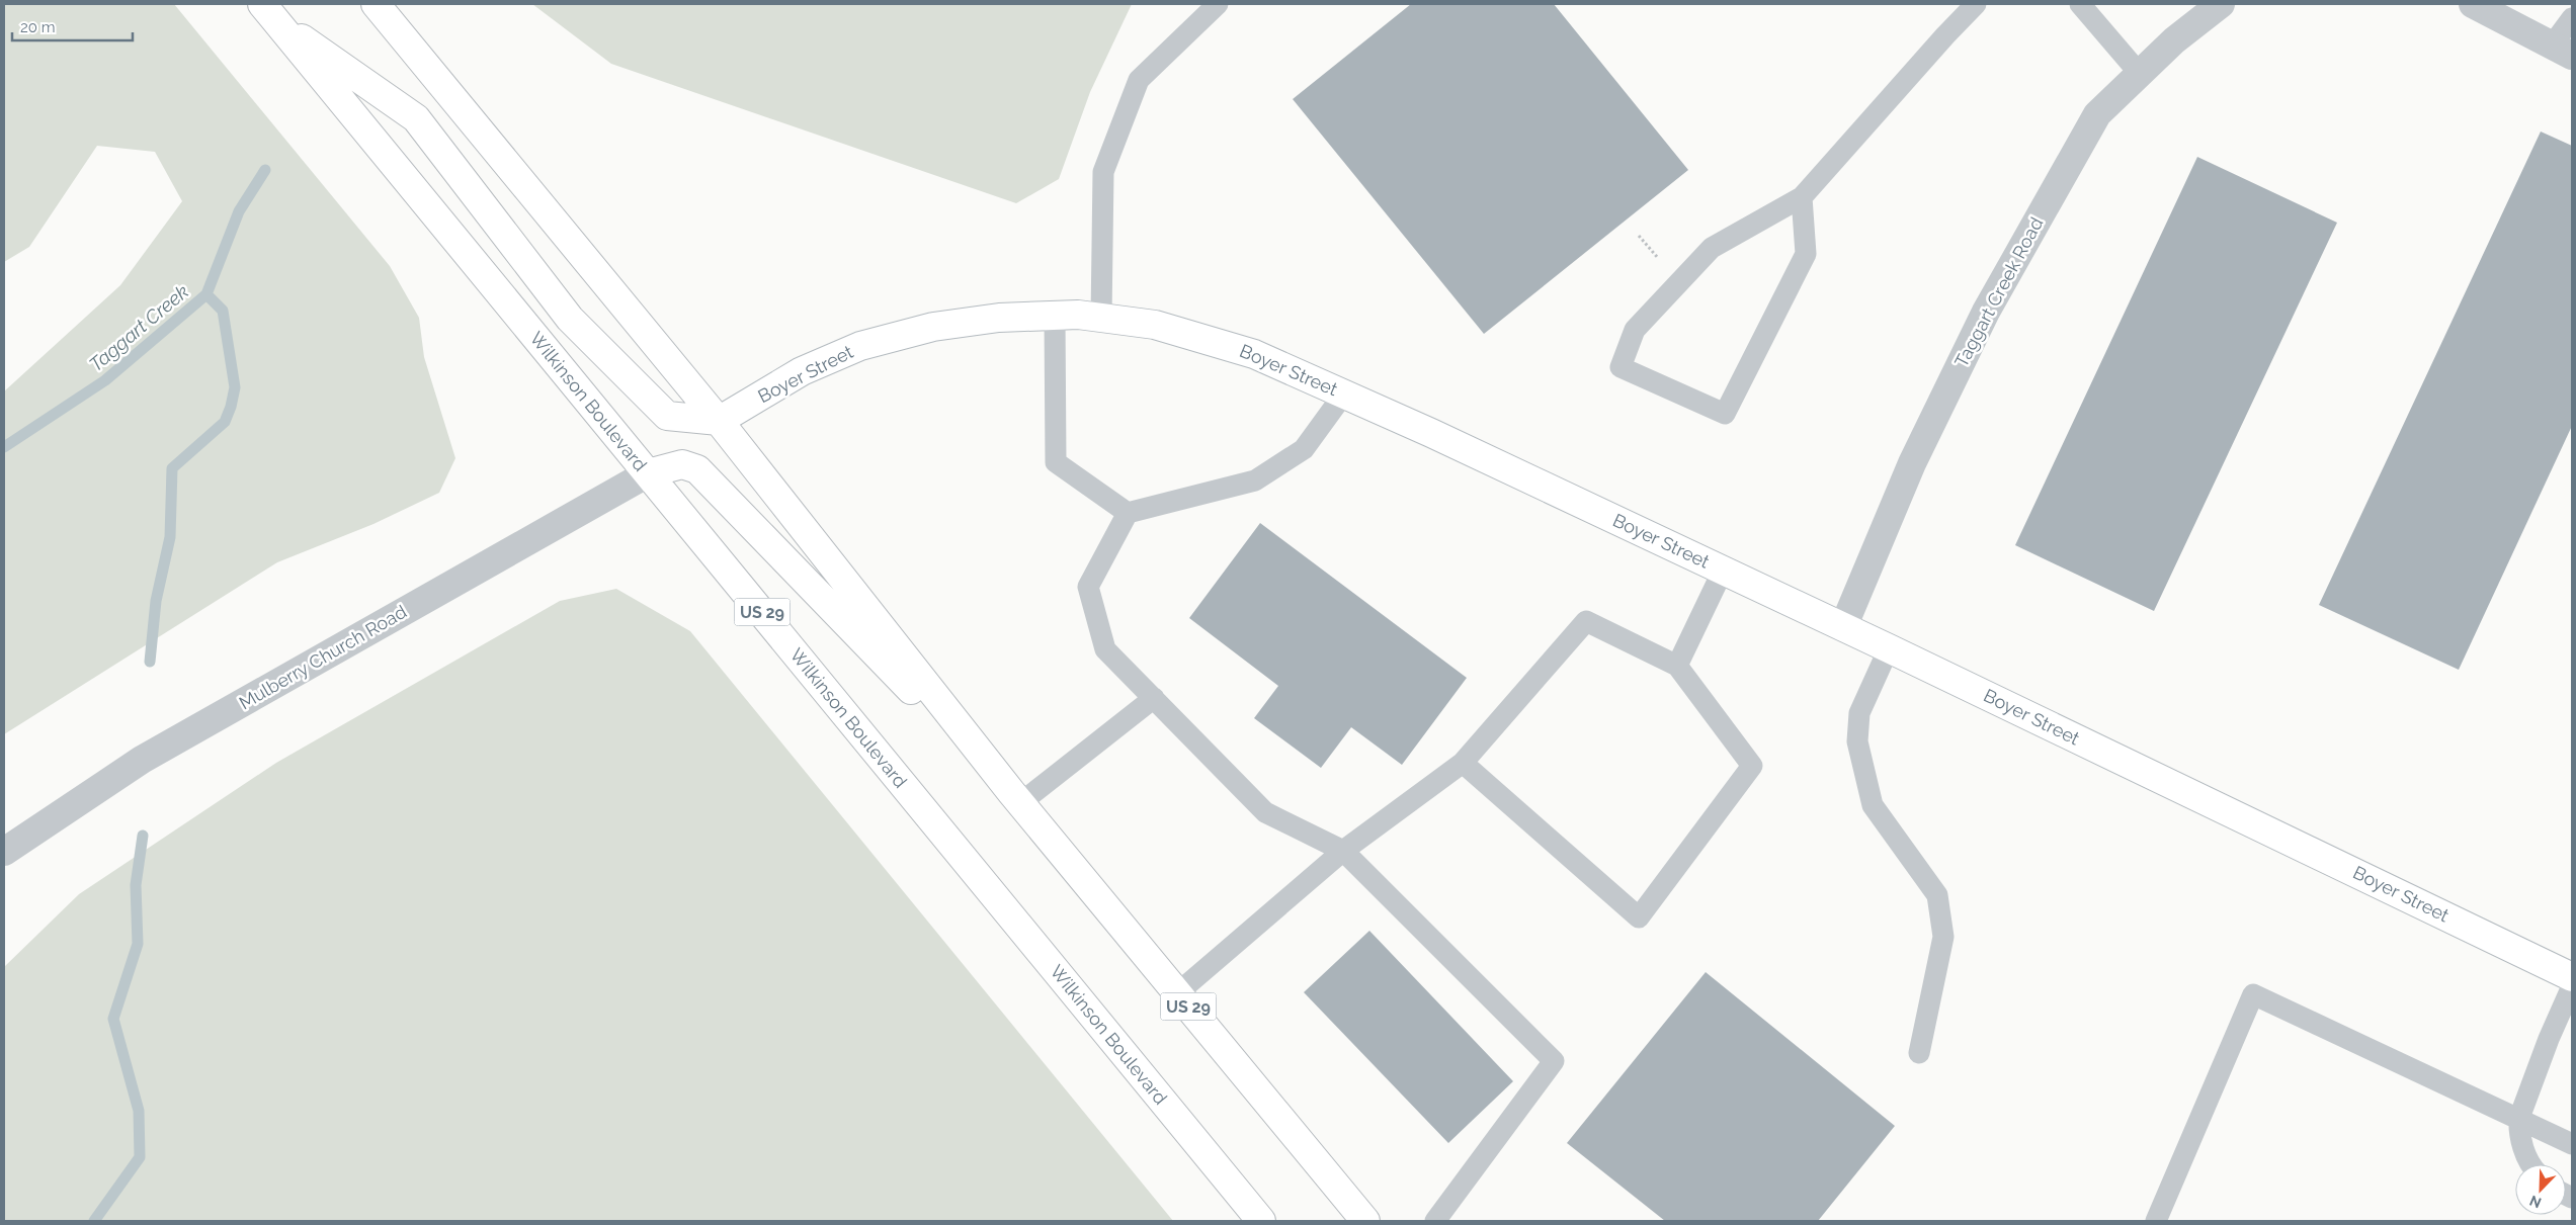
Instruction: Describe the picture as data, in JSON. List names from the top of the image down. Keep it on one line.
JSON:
{"streets":{"main road":["Boyer Street","Wilkinson Boulevard","US 29"],"street":["Taggart Creek Road","Mulberry Church Road"]},"crossings":[["Taggart Creek Road","Boyer Street"],["Boyer Street","US 29"],["Wilkinson Boulevard","Mulberry Church Road"]],"water":["Taggart Creek"],"scale_bar":"20 m","north":"bottom left"}
